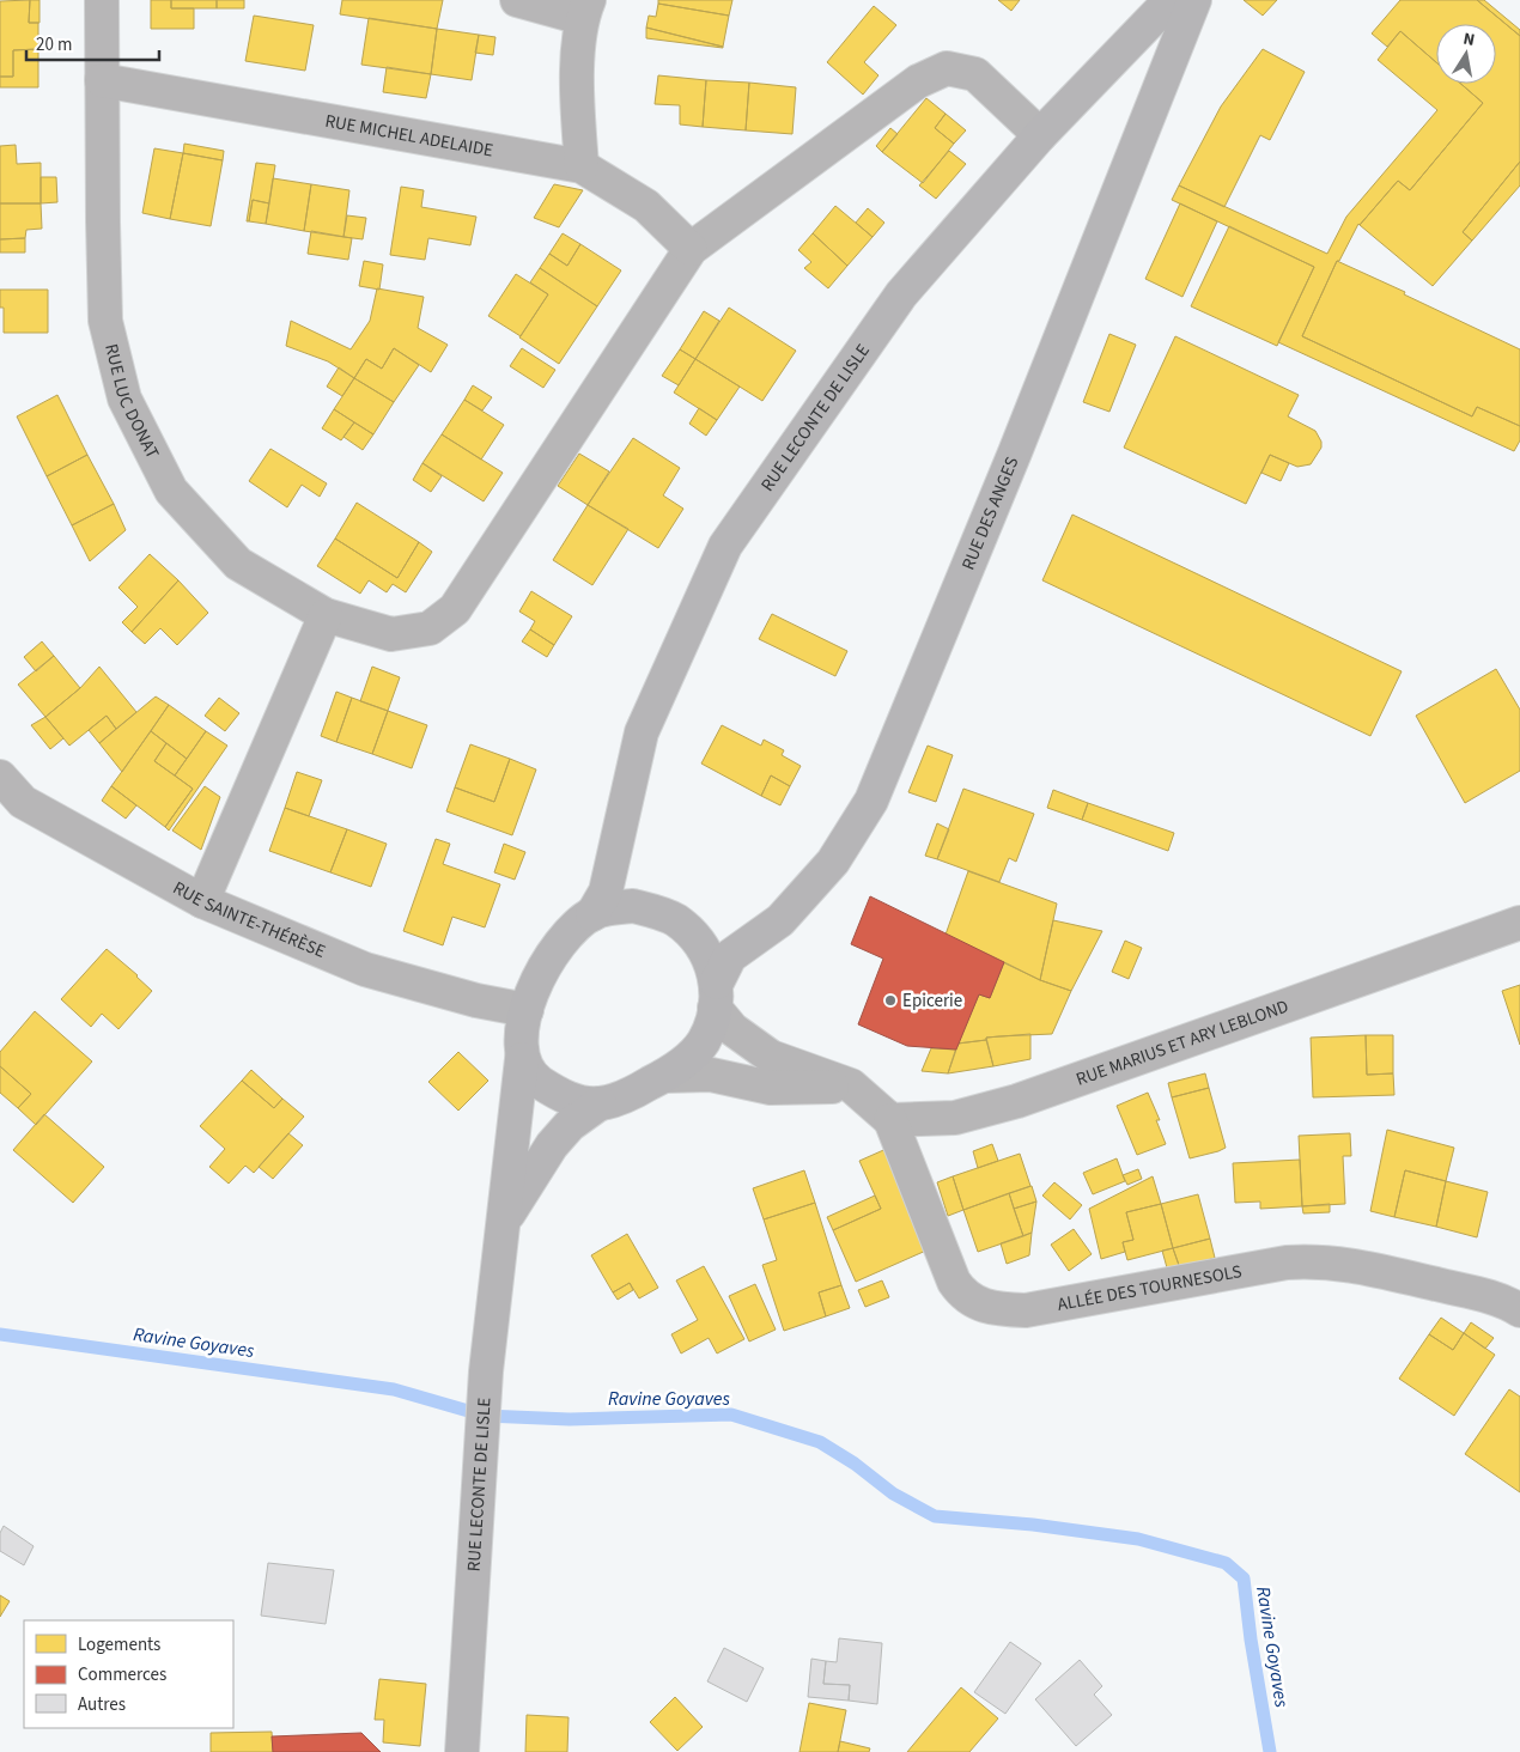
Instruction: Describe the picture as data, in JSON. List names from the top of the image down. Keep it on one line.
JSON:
{"streets":{"street":["RUE MICHEL ADELAIDE","RUE LUC DONAT","RUE LECONTE DE LISLE","RUE DES ANGES","RUE SAINTE-THÉRÈSE","RUE MARIUS ET ARY LEBLOND","ALLÉE DES TOURNESOLS"]},"crossings":[["RUE MICHEL ADELAIDE","RUE LUC DONAT"],["RUE LECONTE DE LISLE","RUE DES ANGES"],["RUE LECONTE DE LISLE","RUE SAINTE-THÉRÈSE"],["RUE DES ANGES","RUE SAINTE-THÉRÈSE"],["RUE MARIUS ET ARY LEBLOND","ALLÉE DES TOURNESOLS"]],"water":["Ravine Goyaves"],"places":["Epicerie"],"legend":["Logements","Commerces","Autres"],"scale_bar":"20 m","north":"top"}
